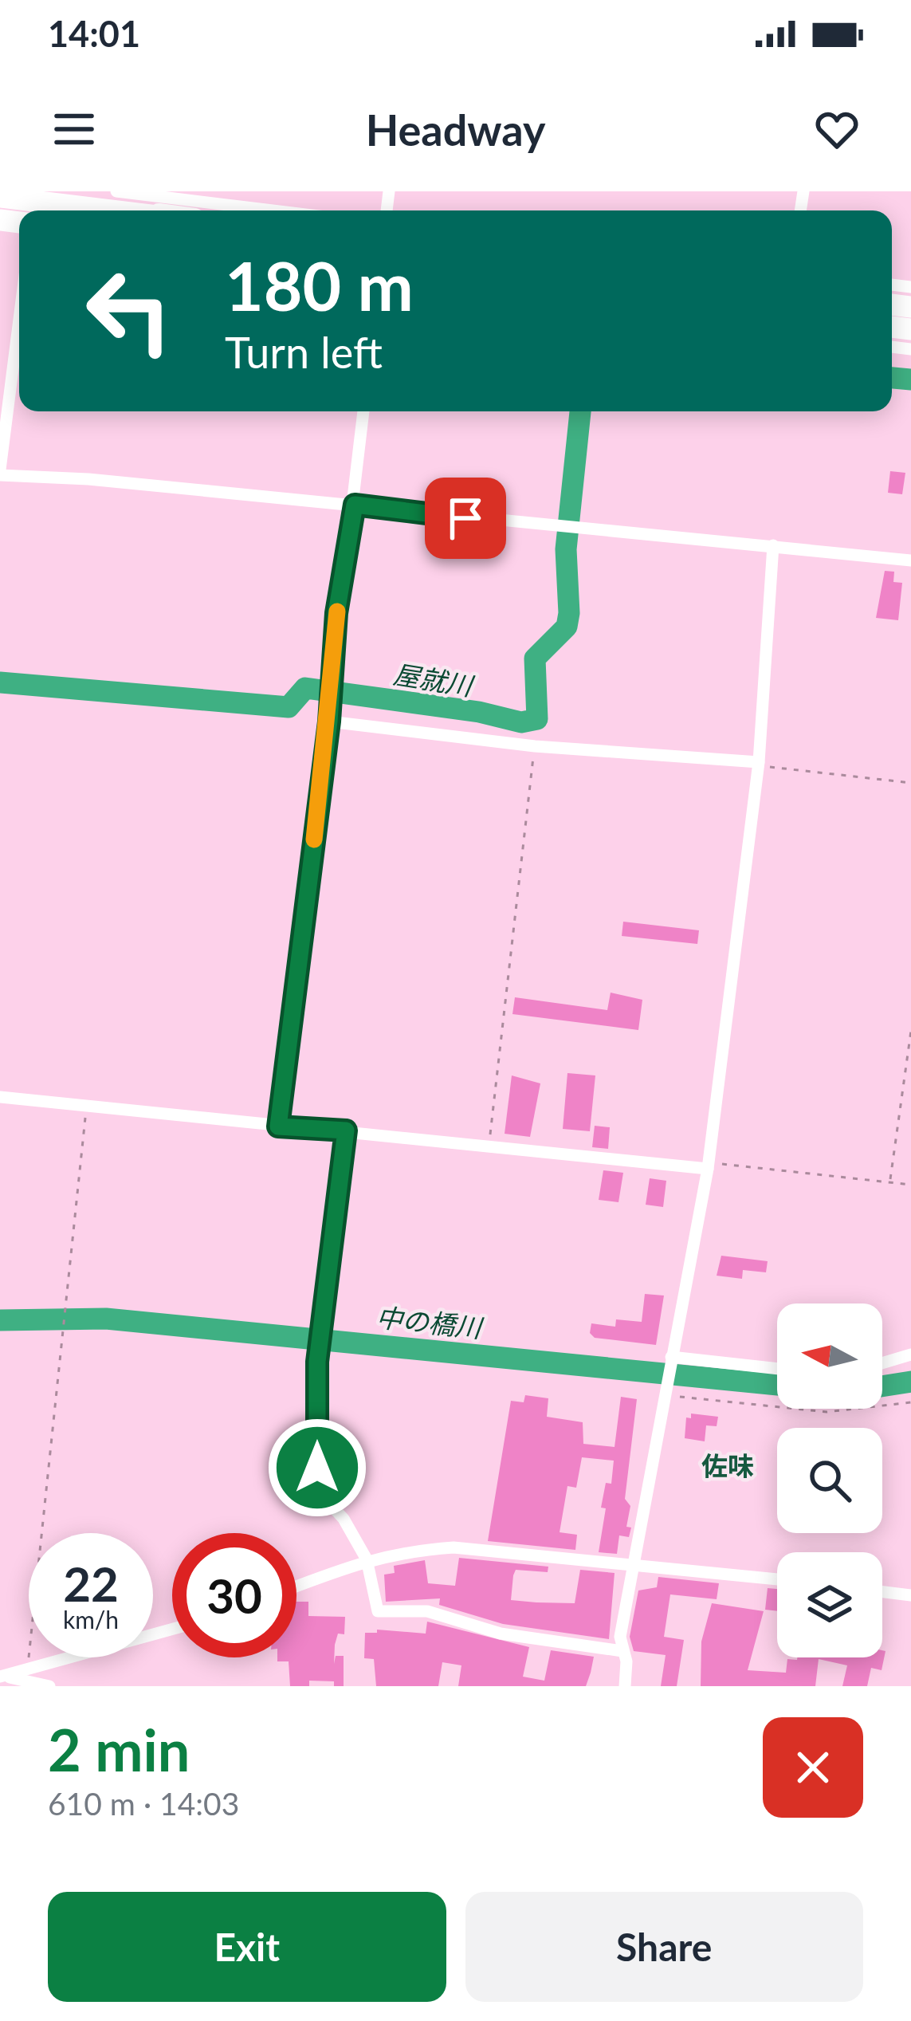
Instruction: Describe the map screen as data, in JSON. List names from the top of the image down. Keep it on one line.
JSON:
{"districts":["佐味"],"water":["屋就川","中の橋川"],"north":"left","page":{"status":"14:01","header":"Headway","turn":["180 m","Turn left"],"speed":"22 km/h","limit":"30","heading":["2 min","610 m · 14:03"],"buttons":["Exit","Share"]}}
